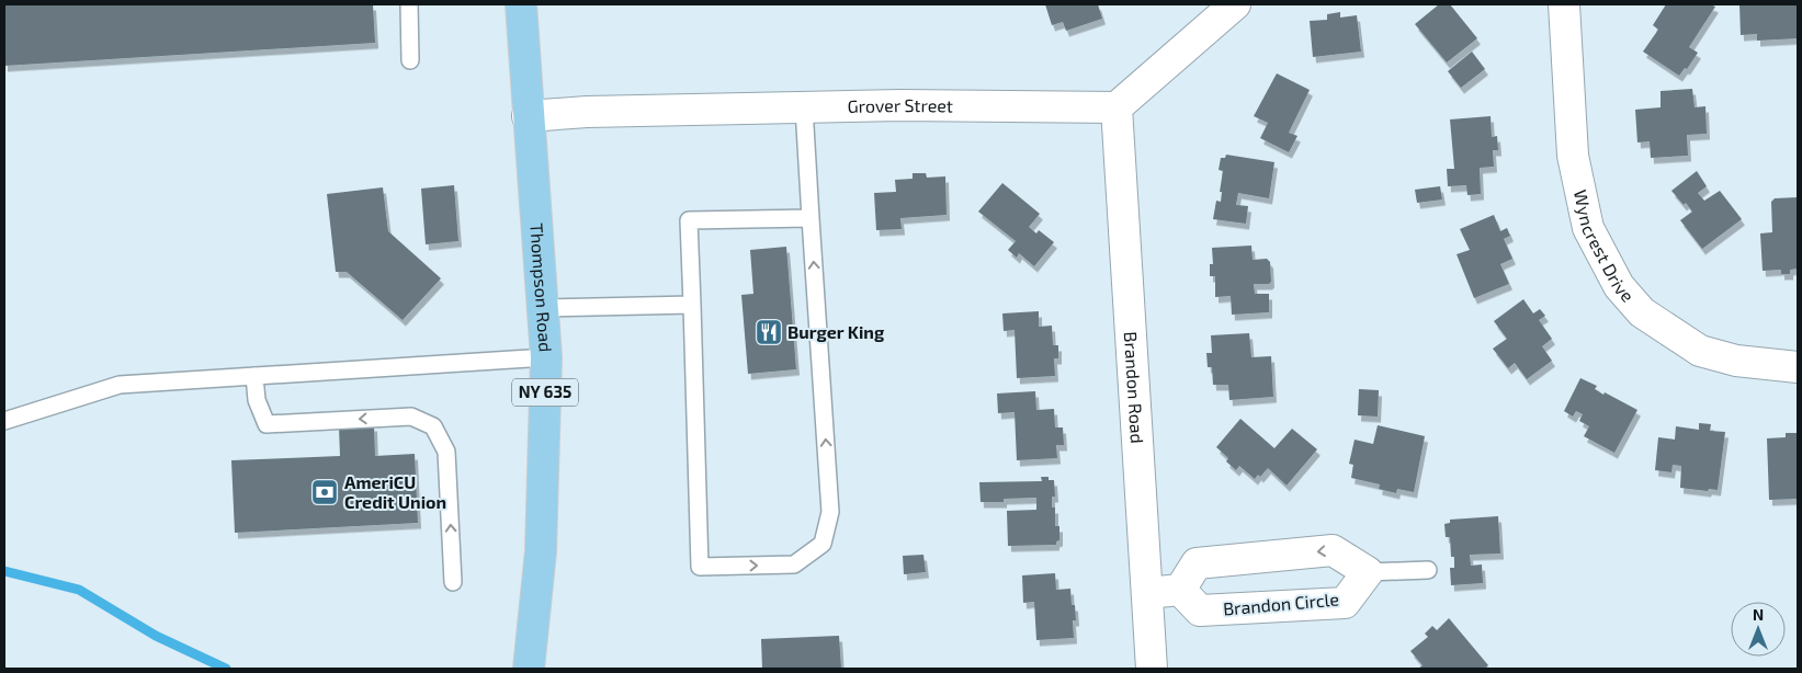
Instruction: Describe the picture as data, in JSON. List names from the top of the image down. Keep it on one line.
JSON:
{"streets":{"main road":["Thompson Road","NY 635"],"street":["Grover Street","Wyncrest Drive","Brandon Road","Brandon Circle"]},"crossings":[["Grover Street","Thompson Road"],["Grover Street","Brandon Road"]],"places":{"restaurant":["Burger King"],"bank":["AmeriCU Credit Union"]},"north":"top"}
